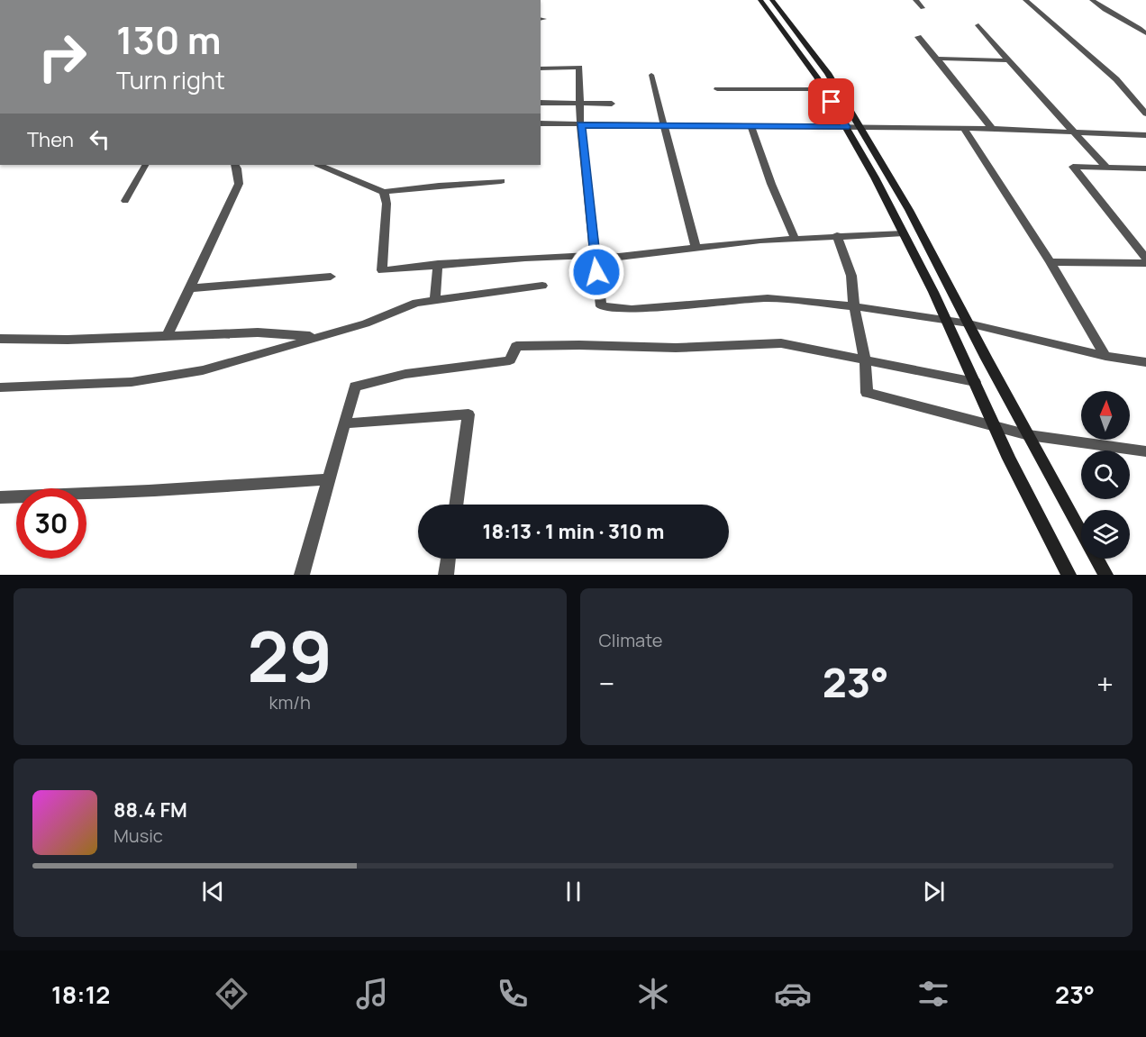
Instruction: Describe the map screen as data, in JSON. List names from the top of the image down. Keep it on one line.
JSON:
{"north":"top","page":{"turn":["130 m","Turn right"],"then":"Then","limit":"30","trip":"18:13 · 1 min · 310 m","tile":[["29","km/h"],"Climate"],"heat":["−","23°","+"],"song":["88.4 FM","Music"],"tabs":["18:12","23°"]}}
